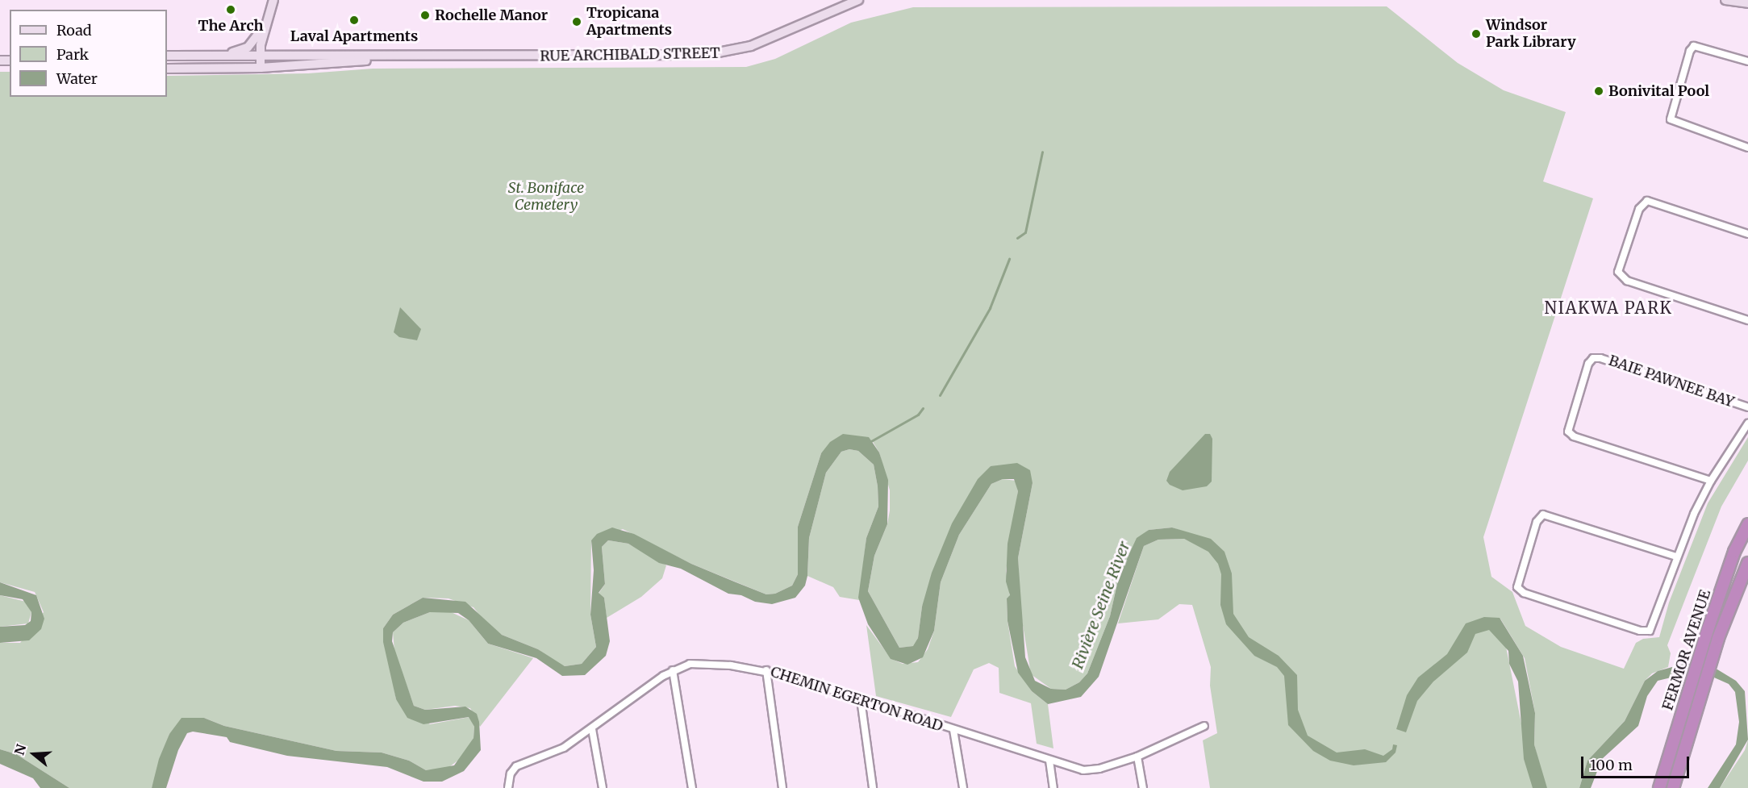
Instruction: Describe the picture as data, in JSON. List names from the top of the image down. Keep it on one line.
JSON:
{"streets":{"highway":["FERMOR AVENUE"],"main road":["RUE ARCHIBALD STREET"],"street":["BAIE PAWNEE BAY","CHEMIN EGERTON ROAD"]},"districts":["NIAKWA PARK"],"water":["Rivière Seine River"],"parks":["St. Boniface Cemetery"],"places":["The Arch","Rochelle Manor","Laval Apartments","Tropicana Apartments","Windsor Park Library","Bonivital Pool"],"legend":["Road","Park","Water"],"scale_bar":"100 m","north":"left"}
